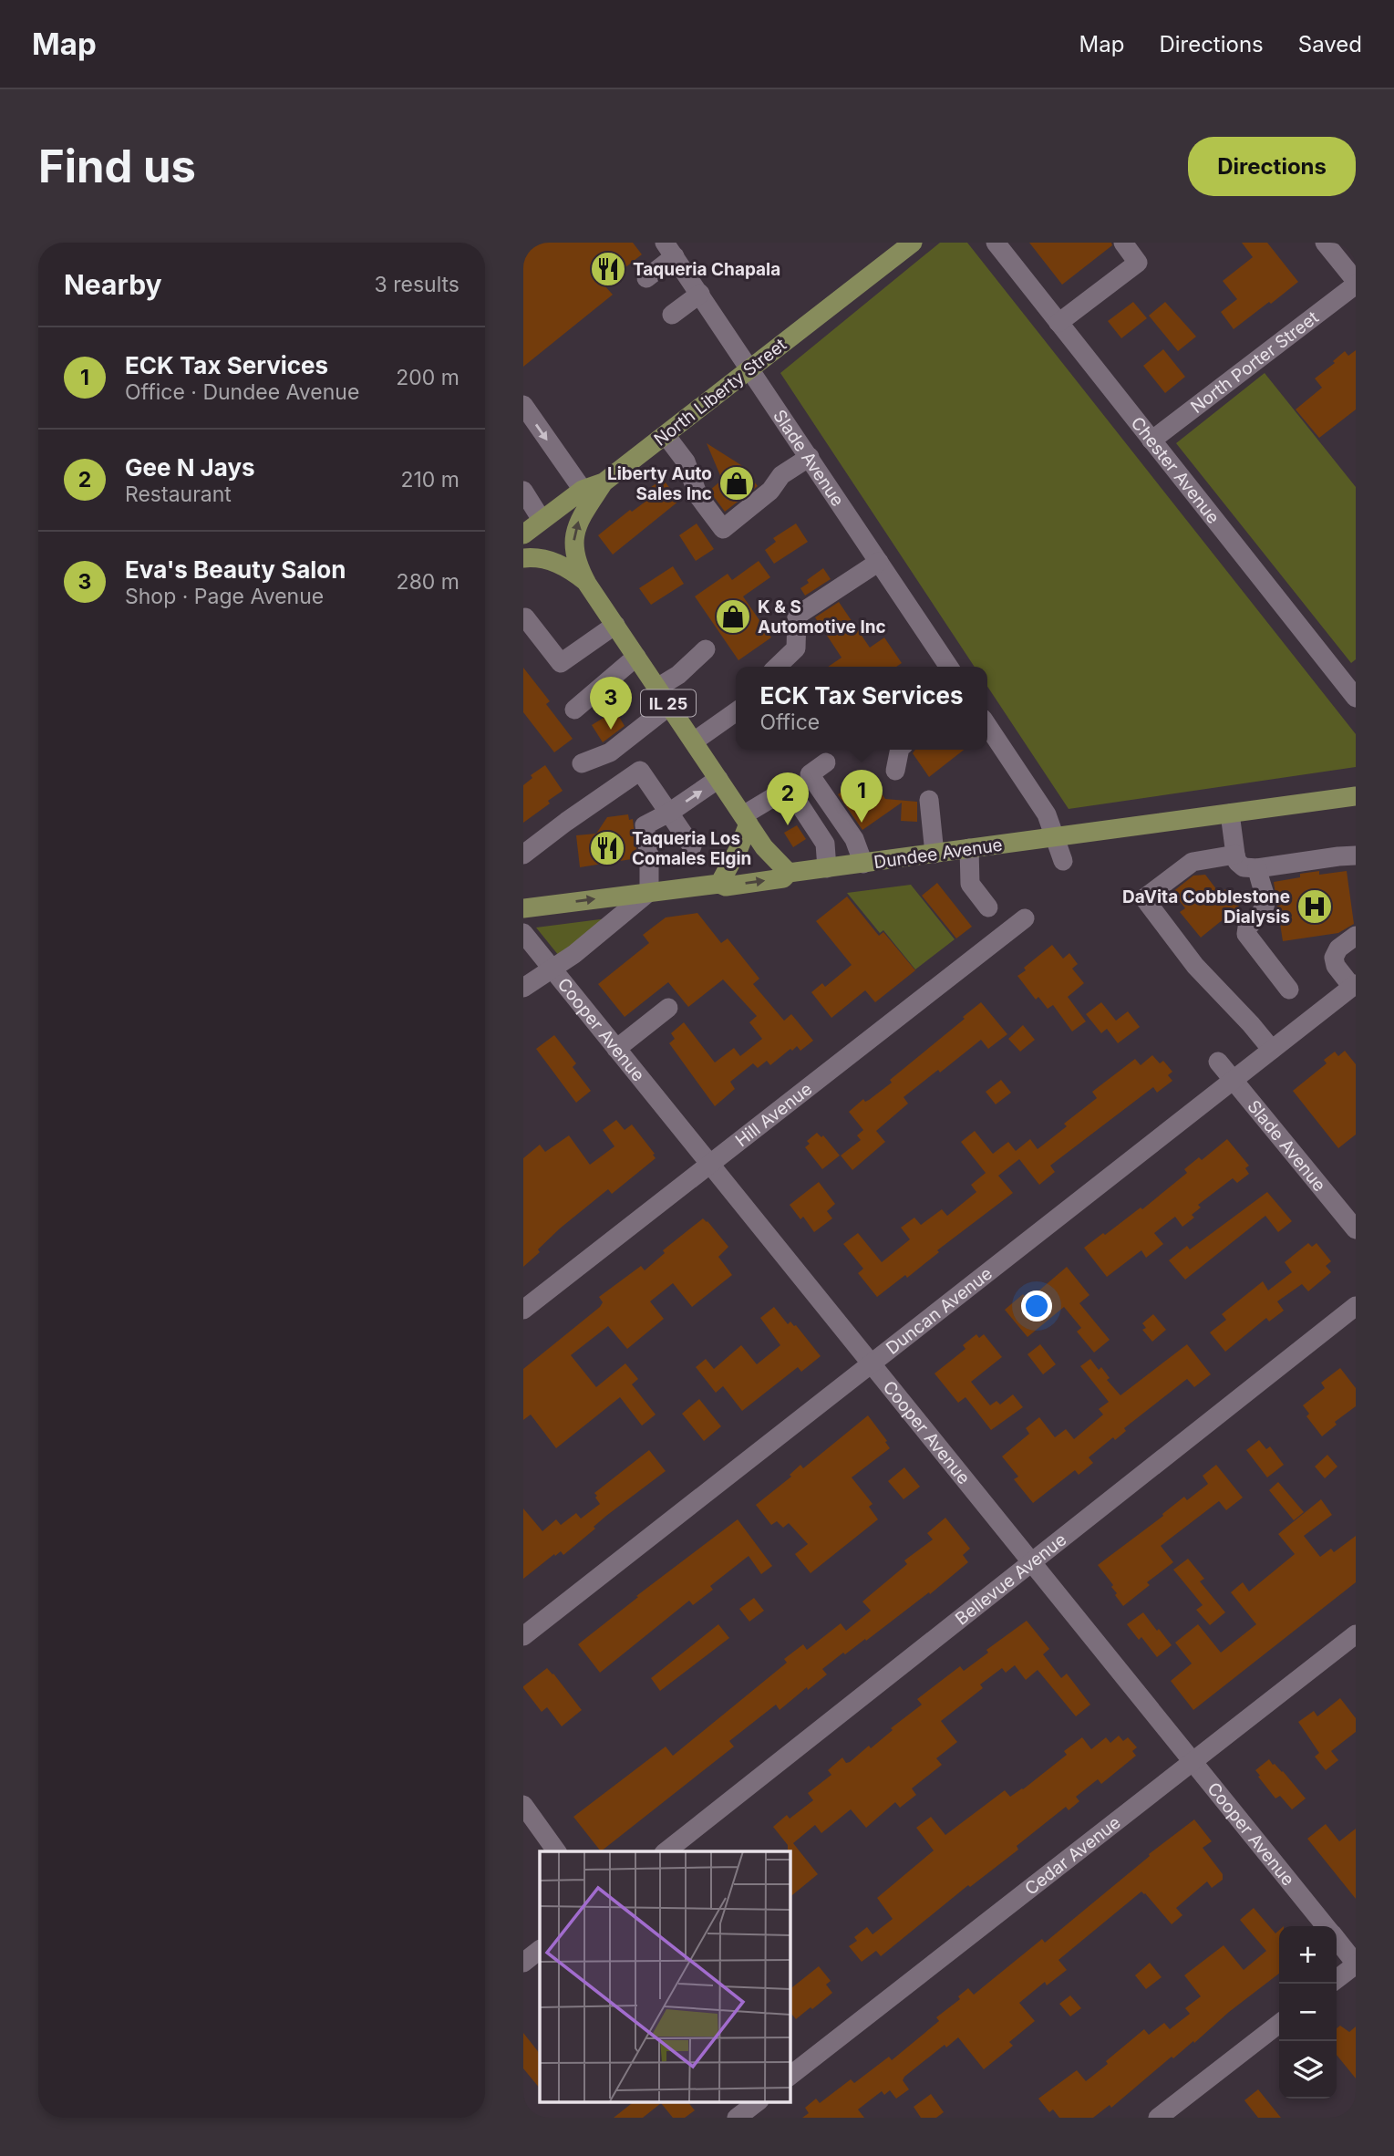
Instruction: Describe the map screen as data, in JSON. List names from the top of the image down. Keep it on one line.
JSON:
{"streets":{"main road":["North Liberty Street","IL 25","Dundee Avenue"],"street":["North Porter Street","Slade Avenue","Chester Avenue","Cooper Avenue","Hill Avenue","Duncan Avenue","Bellevue Avenue","Cedar Avenue"]},"crossings":[["North Porter Street","Chester Avenue"],["North Liberty Street","Slade Avenue"],["Slade Avenue","Duncan Avenue"],["Cooper Avenue","Hill Avenue"],["Cooper Avenue","Duncan Avenue"],["Cooper Avenue","Bellevue Avenue"],["Cooper Avenue","Cedar Avenue"]],"places":{"restaurant":["Taqueria Chapala","Taqueria Los Comales Elgin"],"shop":["Liberty Auto Sales Inc","K & S Automotive Inc"],"hospital":["DaVita Cobblestone Dialysis"]},"page":{"header":"Map","nav":["Map","Directions","Saved"],"buttons":"Directions","title":"Find us","heading":["Nearby","3 results"],"list":[{"mark":"1","name":"ECK Tax Services","note":"Office · Dundee Avenue","value":"200 m"},{"mark":"2","name":"Gee N Jays","note":"Restaurant","value":"210 m"},{"mark":"3","name":"Eva's Beauty Salon","note":"Shop · Page Avenue","value":"280 m"}],"popup":["ECK Tax Services","Office"],"pins":["3","1","2"],"map_buttons":["+","−"]}}
